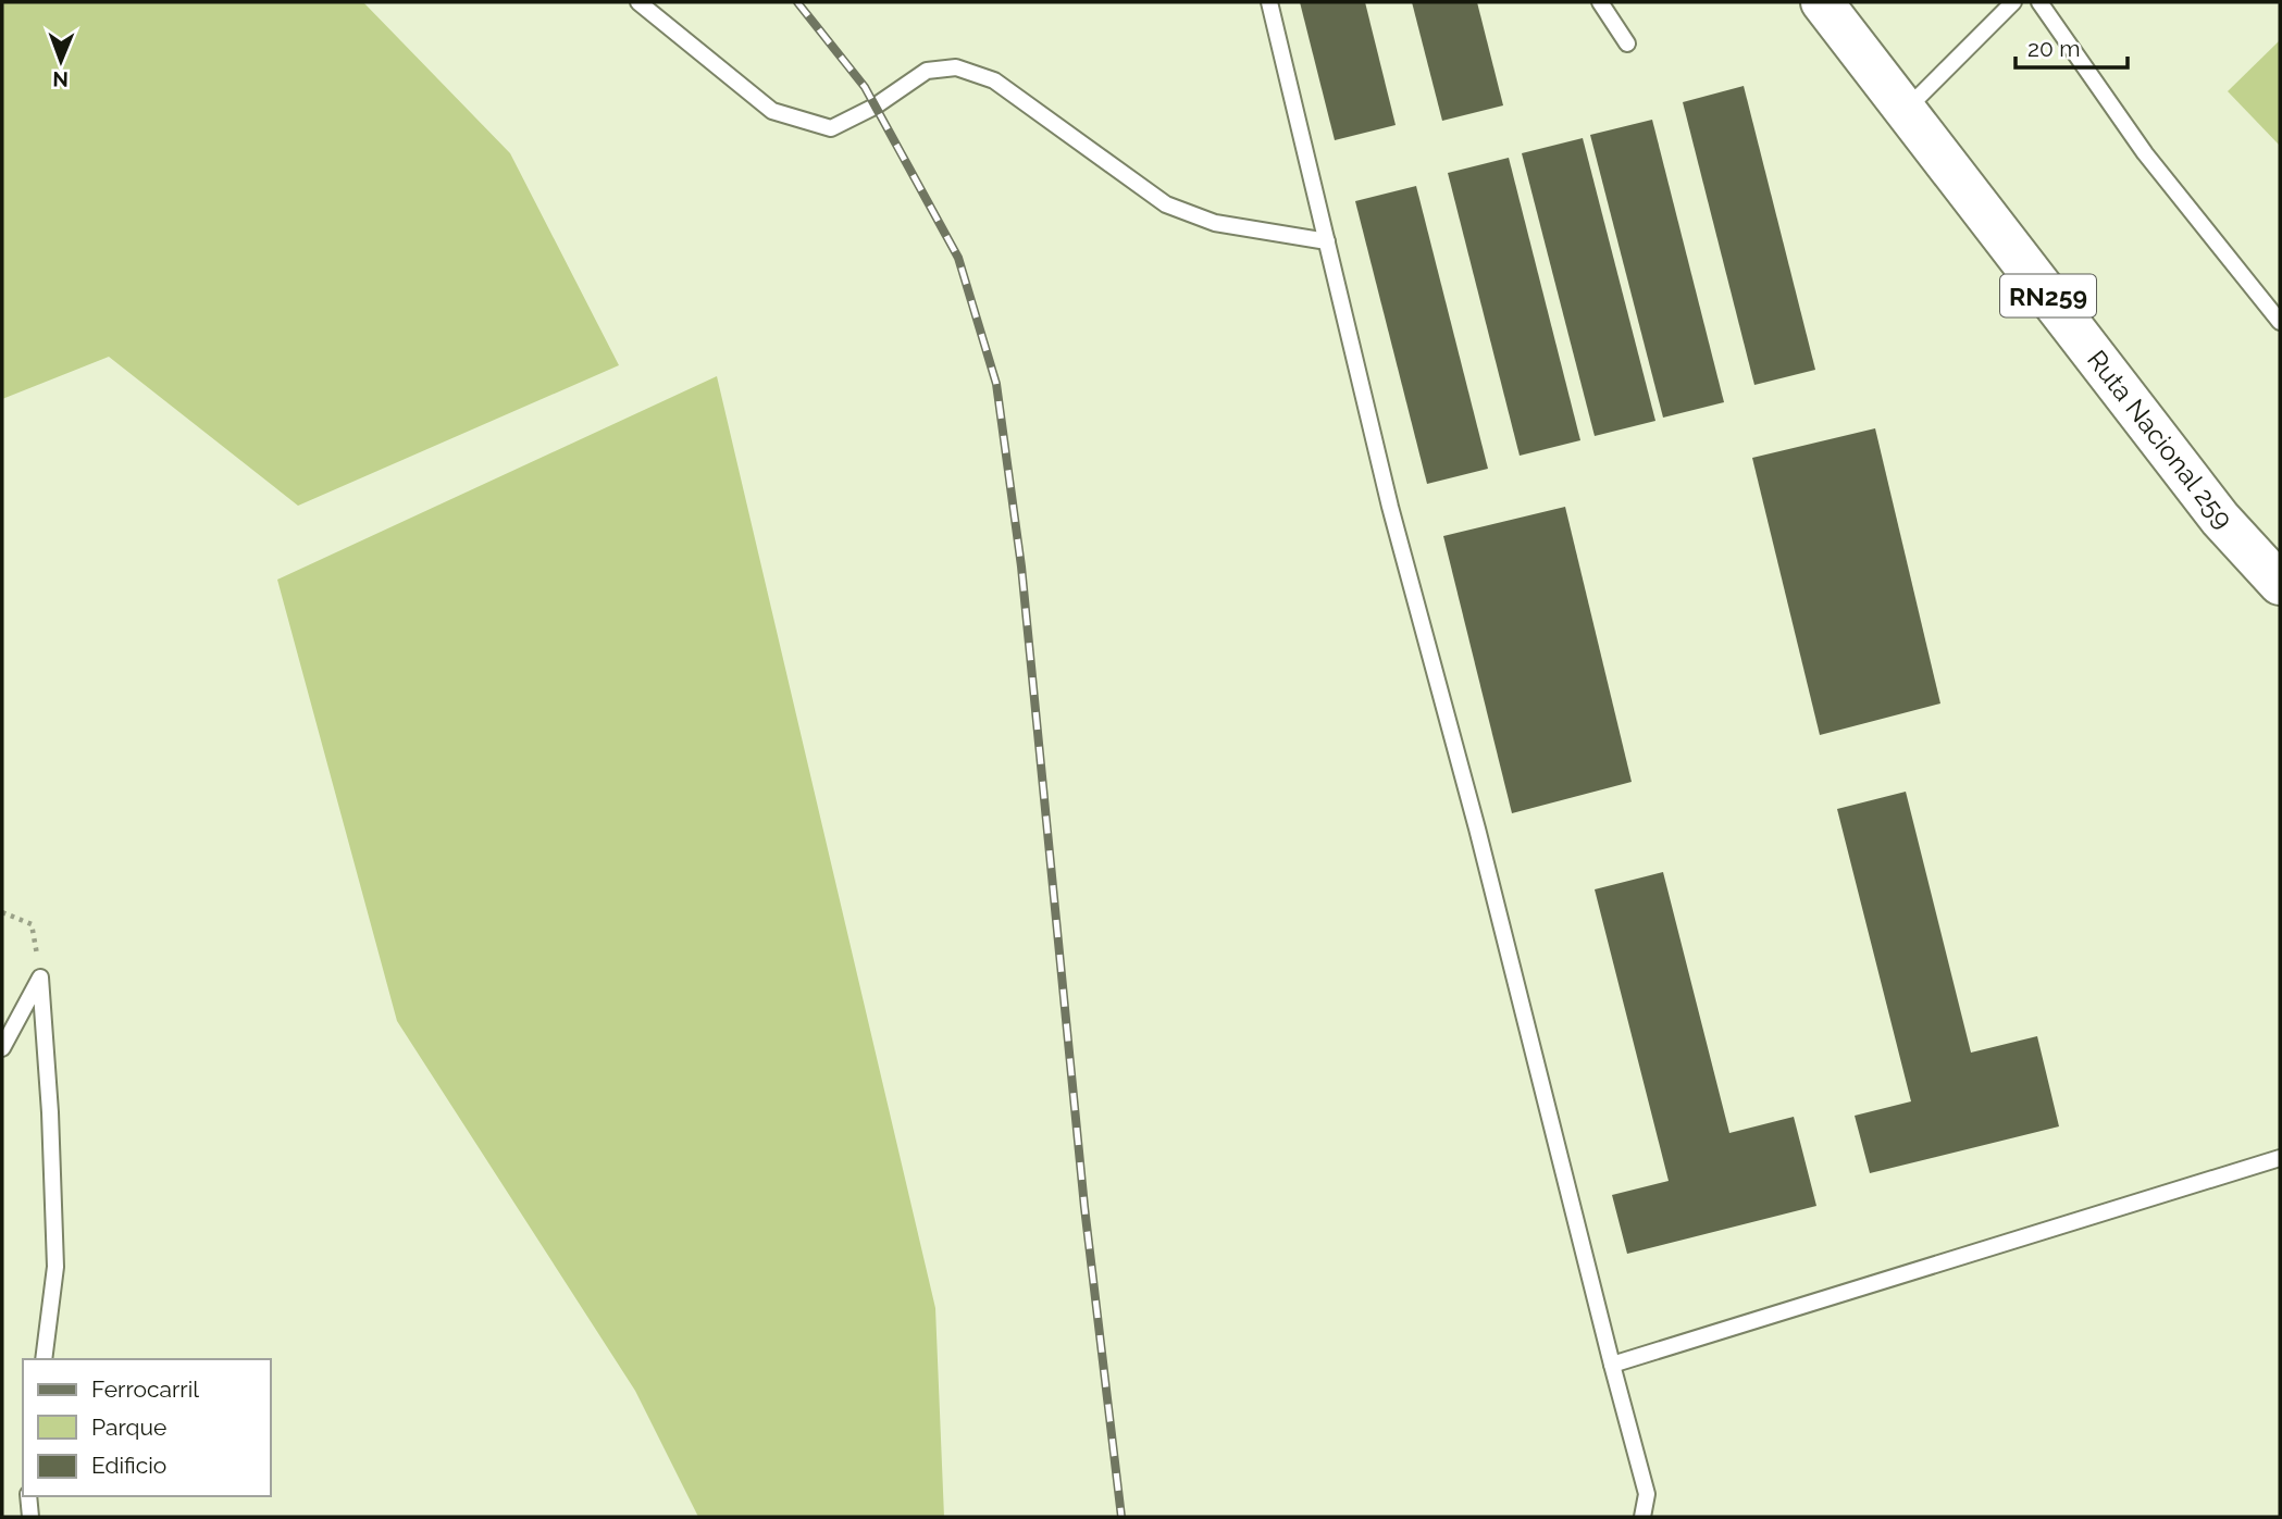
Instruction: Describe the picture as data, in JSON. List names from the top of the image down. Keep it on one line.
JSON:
{"streets":{"highway":["RN259","Ruta Nacional 259"]},"legend":["Ferrocarril","Parque","Edificio"],"scale_bar":"20 m","north":"bottom"}
